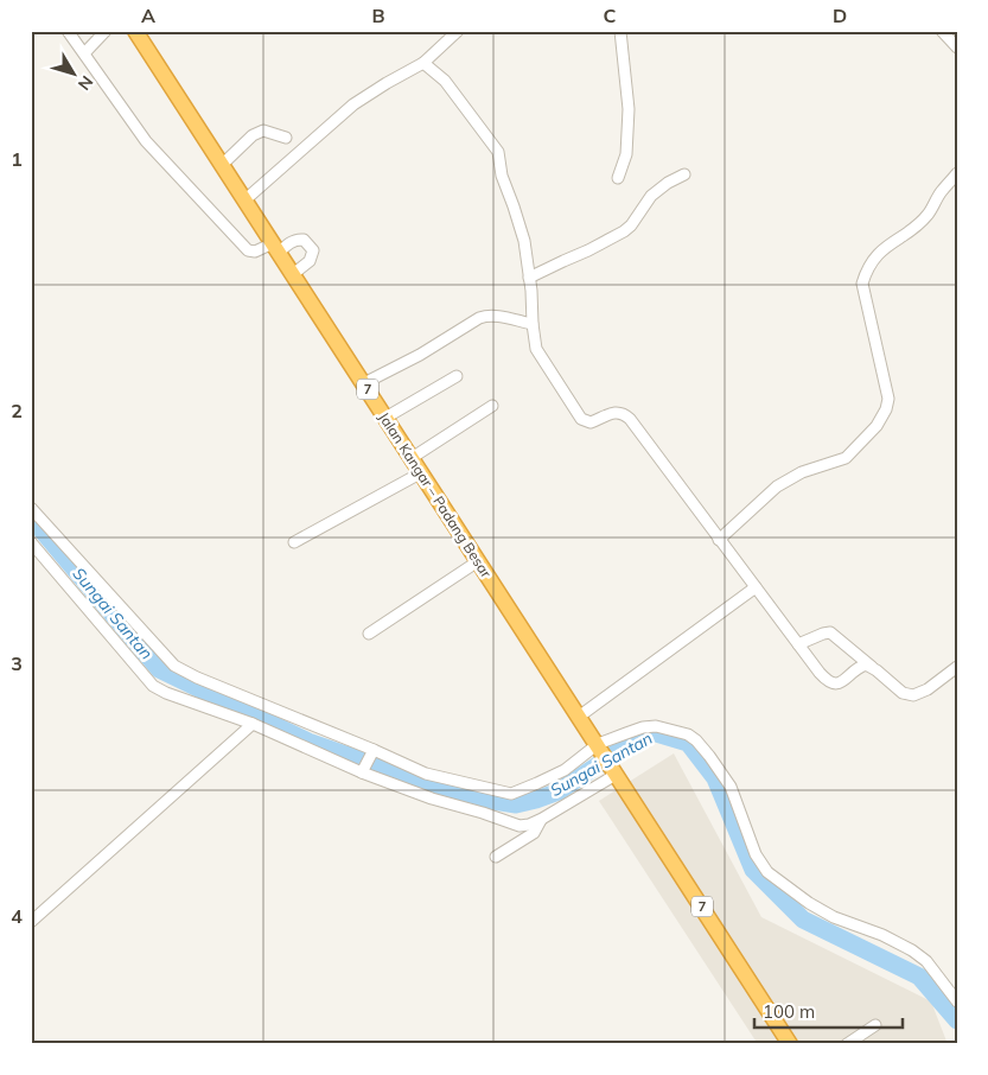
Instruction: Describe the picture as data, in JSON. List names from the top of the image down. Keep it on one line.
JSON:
{"streets":{"highway":["7","Jalan Kangar – Padang Besar"]},"crossings":[["7","Jalan Kangar – Padang Besar"]],"water":["Sungai Santan"],"scale_bar":"100 m","north":"bottom right","grid":{"columns":["A","B","C","D"],"rows":["1","2","3","4"]}}
